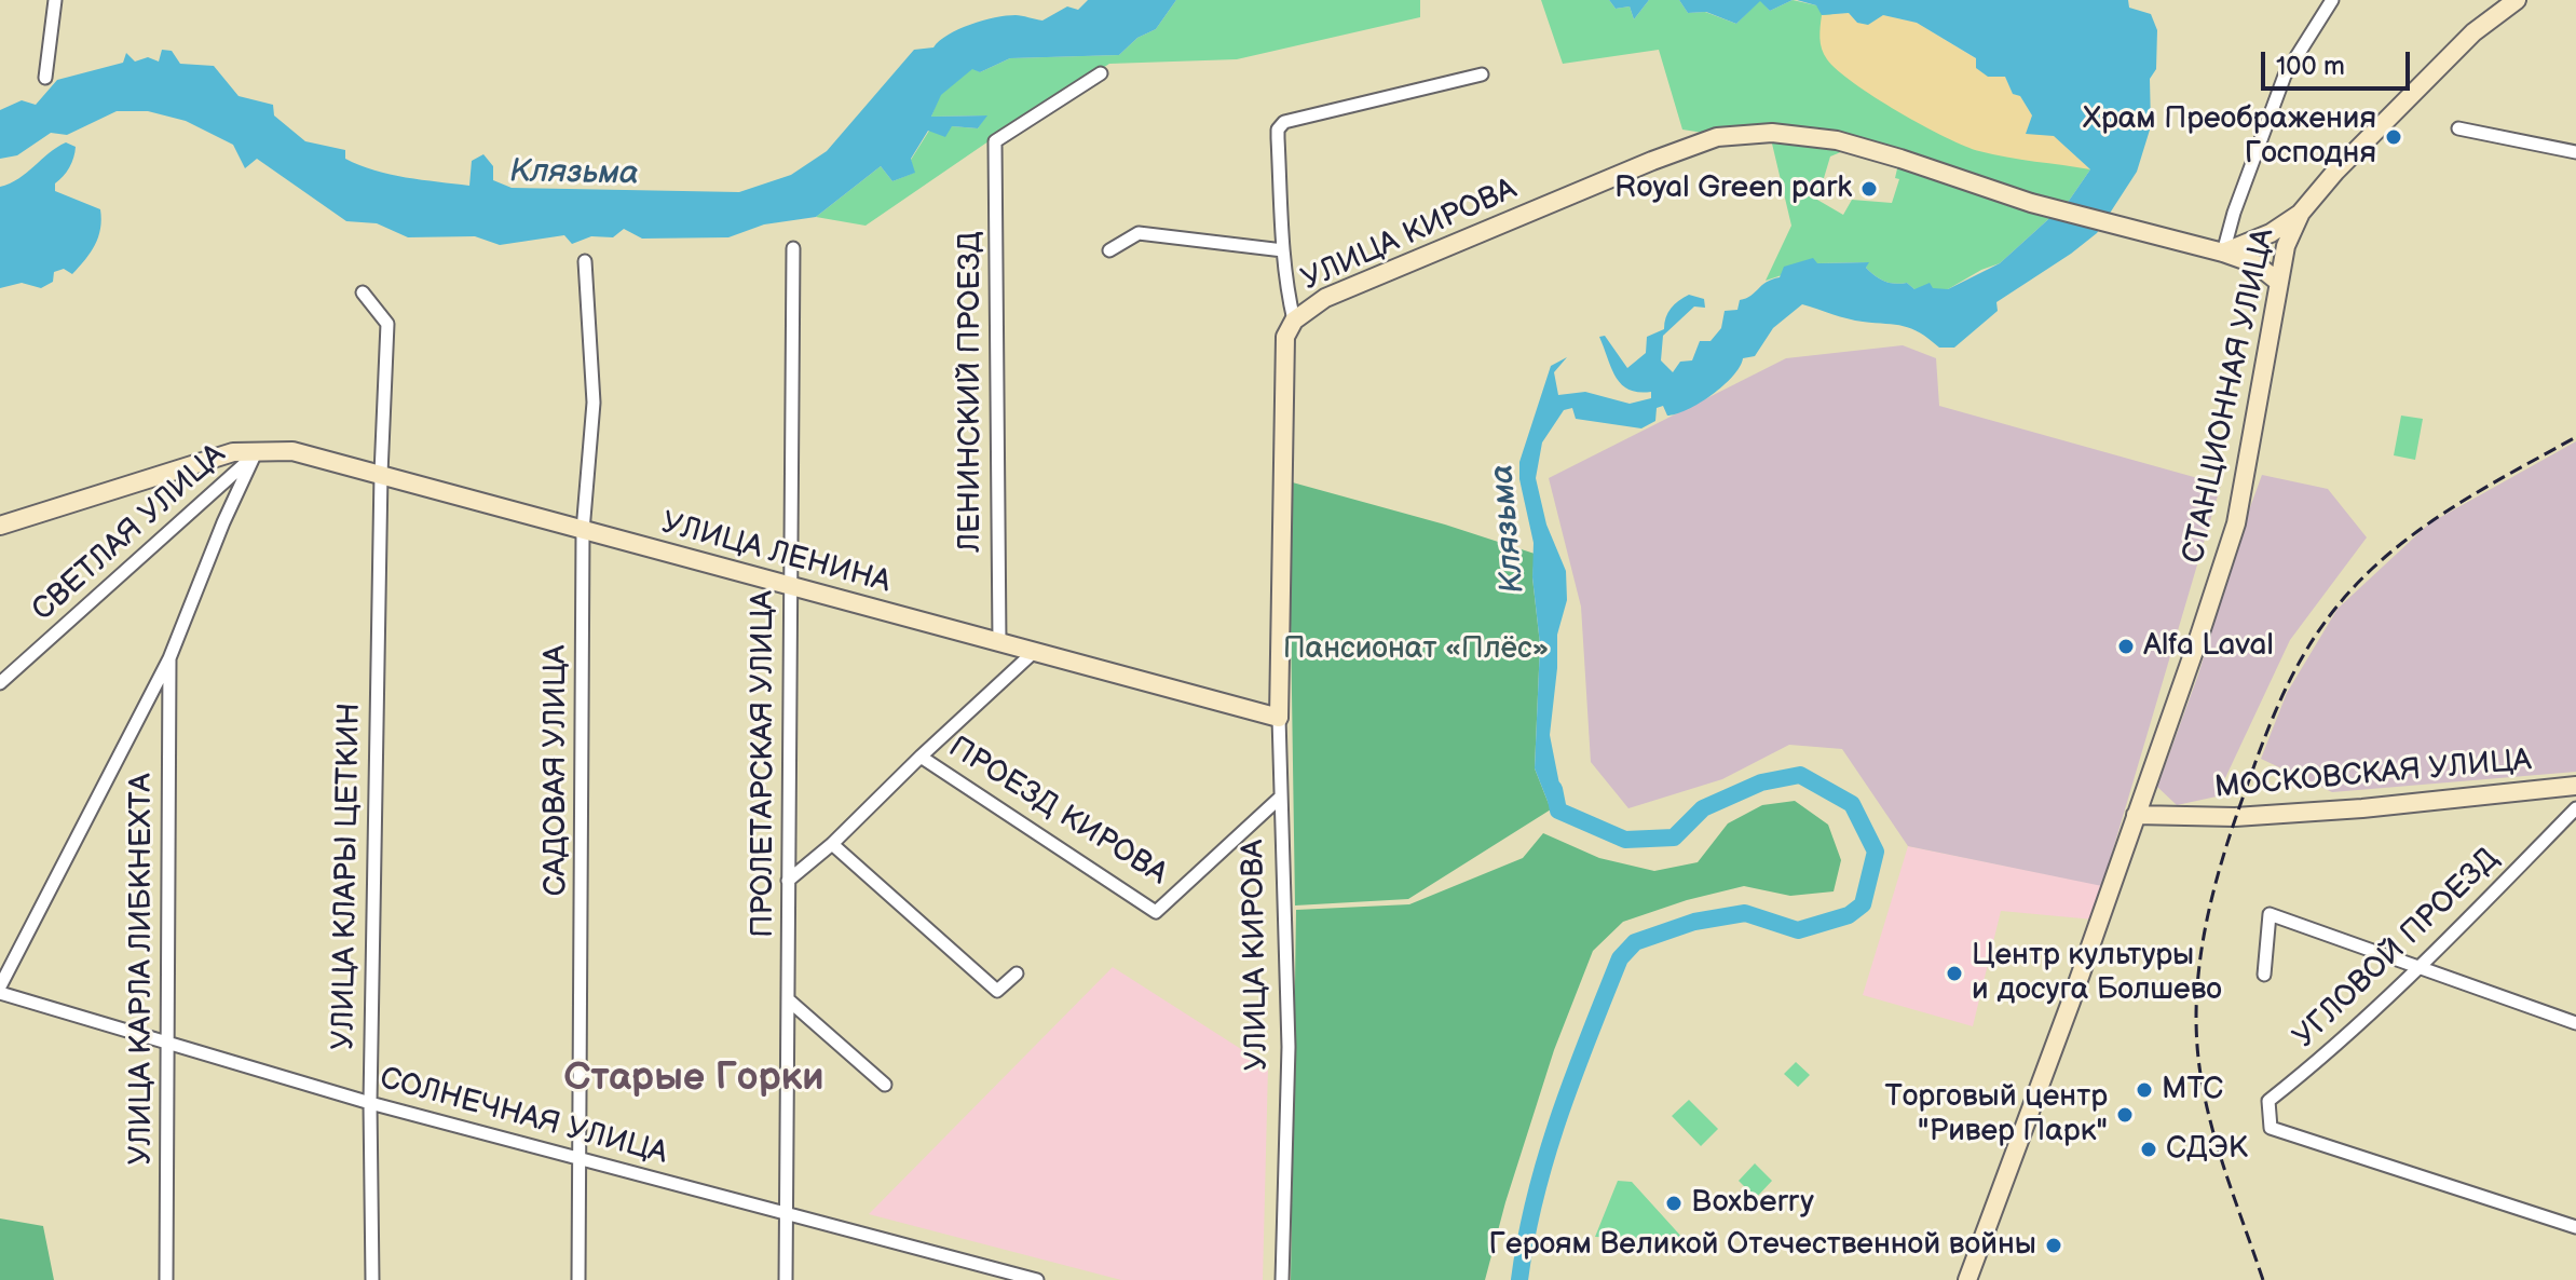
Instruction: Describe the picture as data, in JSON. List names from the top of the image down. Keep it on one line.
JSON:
{"streets":{"street":["УЛИЦА КИРОВА","ЛЕНИНСКИЙ ПРОЕЗД","СТАНЦИОННАЯ УЛИЦА","СВЕТЛАЯ УЛИЦА","УЛИЦА ЛЕНИНА","ПРОЛЕТАРСКАЯ УЛИЦА","САДОВАЯ УЛИЦА","МОСКОВСКАЯ УЛИЦА","ПРОЕЗД КИРОВА","УЛИЦА КЛАРЫ ЦЕТКИН","УГЛОВОЙ ПРОЕЗД","УЛИЦА КАРЛА ЛИБКНЕХТА","СОЛНЕЧНАЯ УЛИЦА"]},"crossings":[["УЛИЦА КИРОВА","СТАНЦИОННАЯ УЛИЦА"],["УЛИЦА КИРОВА","УЛИЦА ЛЕНИНА"],["УЛИЦА КИРОВА","ПРОЕЗД КИРОВА"],["ЛЕНИНСКИЙ ПРОЕЗД","УЛИЦА ЛЕНИНА"],["СТАНЦИОННАЯ УЛИЦА","МОСКОВСКАЯ УЛИЦА"],["СВЕТЛАЯ УЛИЦА","УЛИЦА ЛЕНИНА"],["УЛИЦА ЛЕНИНА","ПРОЛЕТАРСКАЯ УЛИЦА"],["УЛИЦА ЛЕНИНА","САДОВАЯ УЛИЦА"],["УЛИЦА ЛЕНИНА","УЛИЦА КЛАРЫ ЦЕТКИН"],["ПРОЛЕТАРСКАЯ УЛИЦА","СОЛНЕЧНАЯ УЛИЦА"],["САДОВАЯ УЛИЦА","СОЛНЕЧНАЯ УЛИЦА"],["УЛИЦА КЛАРЫ ЦЕТКИН","СОЛНЕЧНАЯ УЛИЦА"],["УЛИЦА КАРЛА ЛИБКНЕХТА","СОЛНЕЧНАЯ УЛИЦА"]],"districts":["Старые Горки"],"water":["Клязьма"],"parks":["Пансионат «Плёс»"],"places":["Храм Преображения Господня","Royal Green park","Alfa Laval","Центр культуры и досуга Болшево","МТС","Торговый центр \"Ривер Парк\"","СДЭК","Boxberry","Героям Великой Отечественной войны"],"scale_bar":"100 m"}
